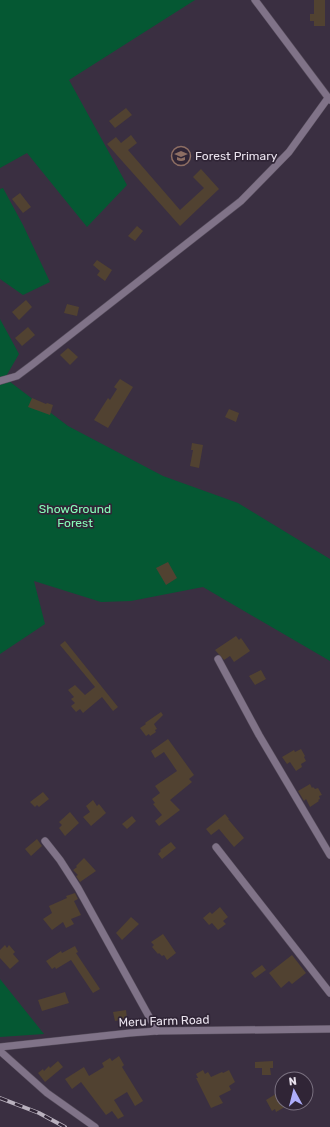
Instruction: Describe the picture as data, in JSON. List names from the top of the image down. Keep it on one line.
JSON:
{"streets":{"street":["Meru Farm Road"]},"parks":["ShowGround Forest"],"places":{"school or university":["Forest Primary"]},"north":"top"}
